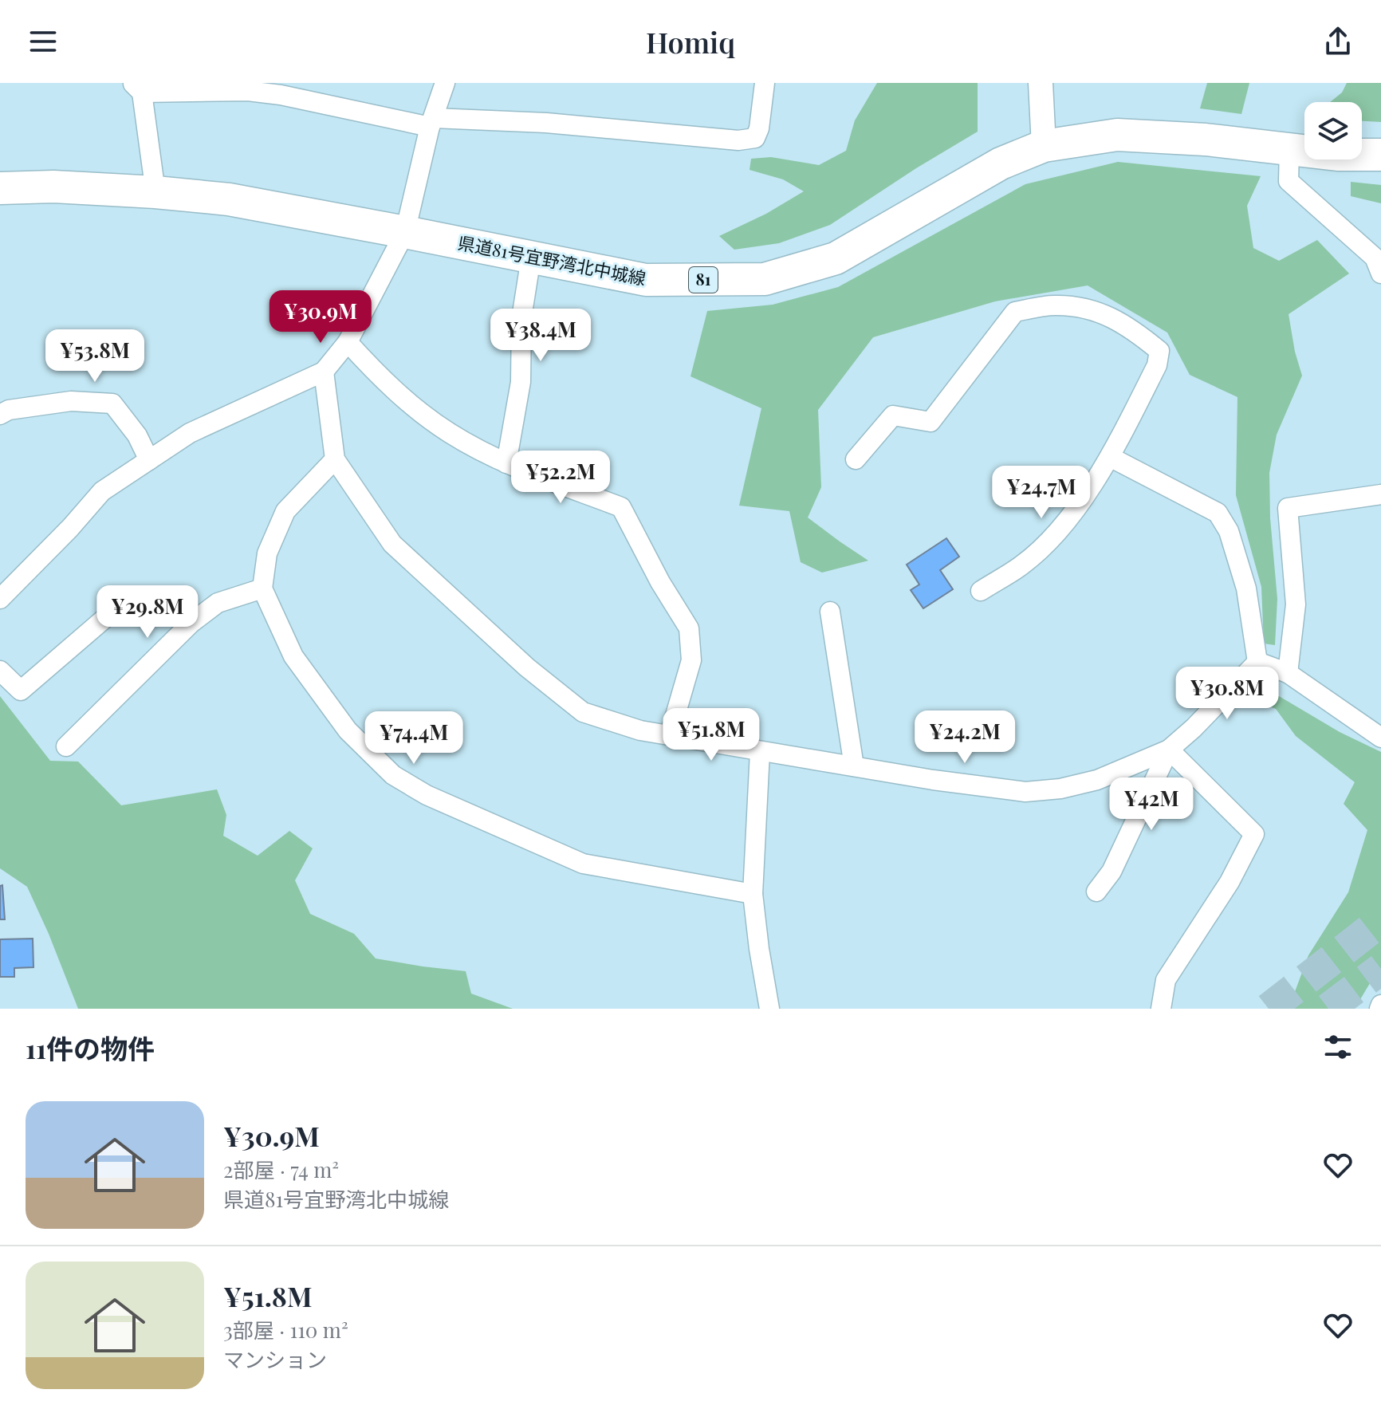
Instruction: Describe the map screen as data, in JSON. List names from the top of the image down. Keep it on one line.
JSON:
{"streets":{"main road":["県道81号宜野湾北中城線","81"]},"page":{"header":"Homiq","price":["¥30.9M","¥38.4M","¥53.8M","¥52.2M","¥24.7M","¥29.8M","¥30.8M","¥51.8M","¥24.2M","¥74.4M","¥42M"],"heading":"11件の物件","list":[{"name":"¥30.9M","note":"2部屋 · 74 m² · 県道81号宜野湾北中城線"},{"name":"¥51.8M","note":"3部屋 · 110 m² · マンション"}]}}
